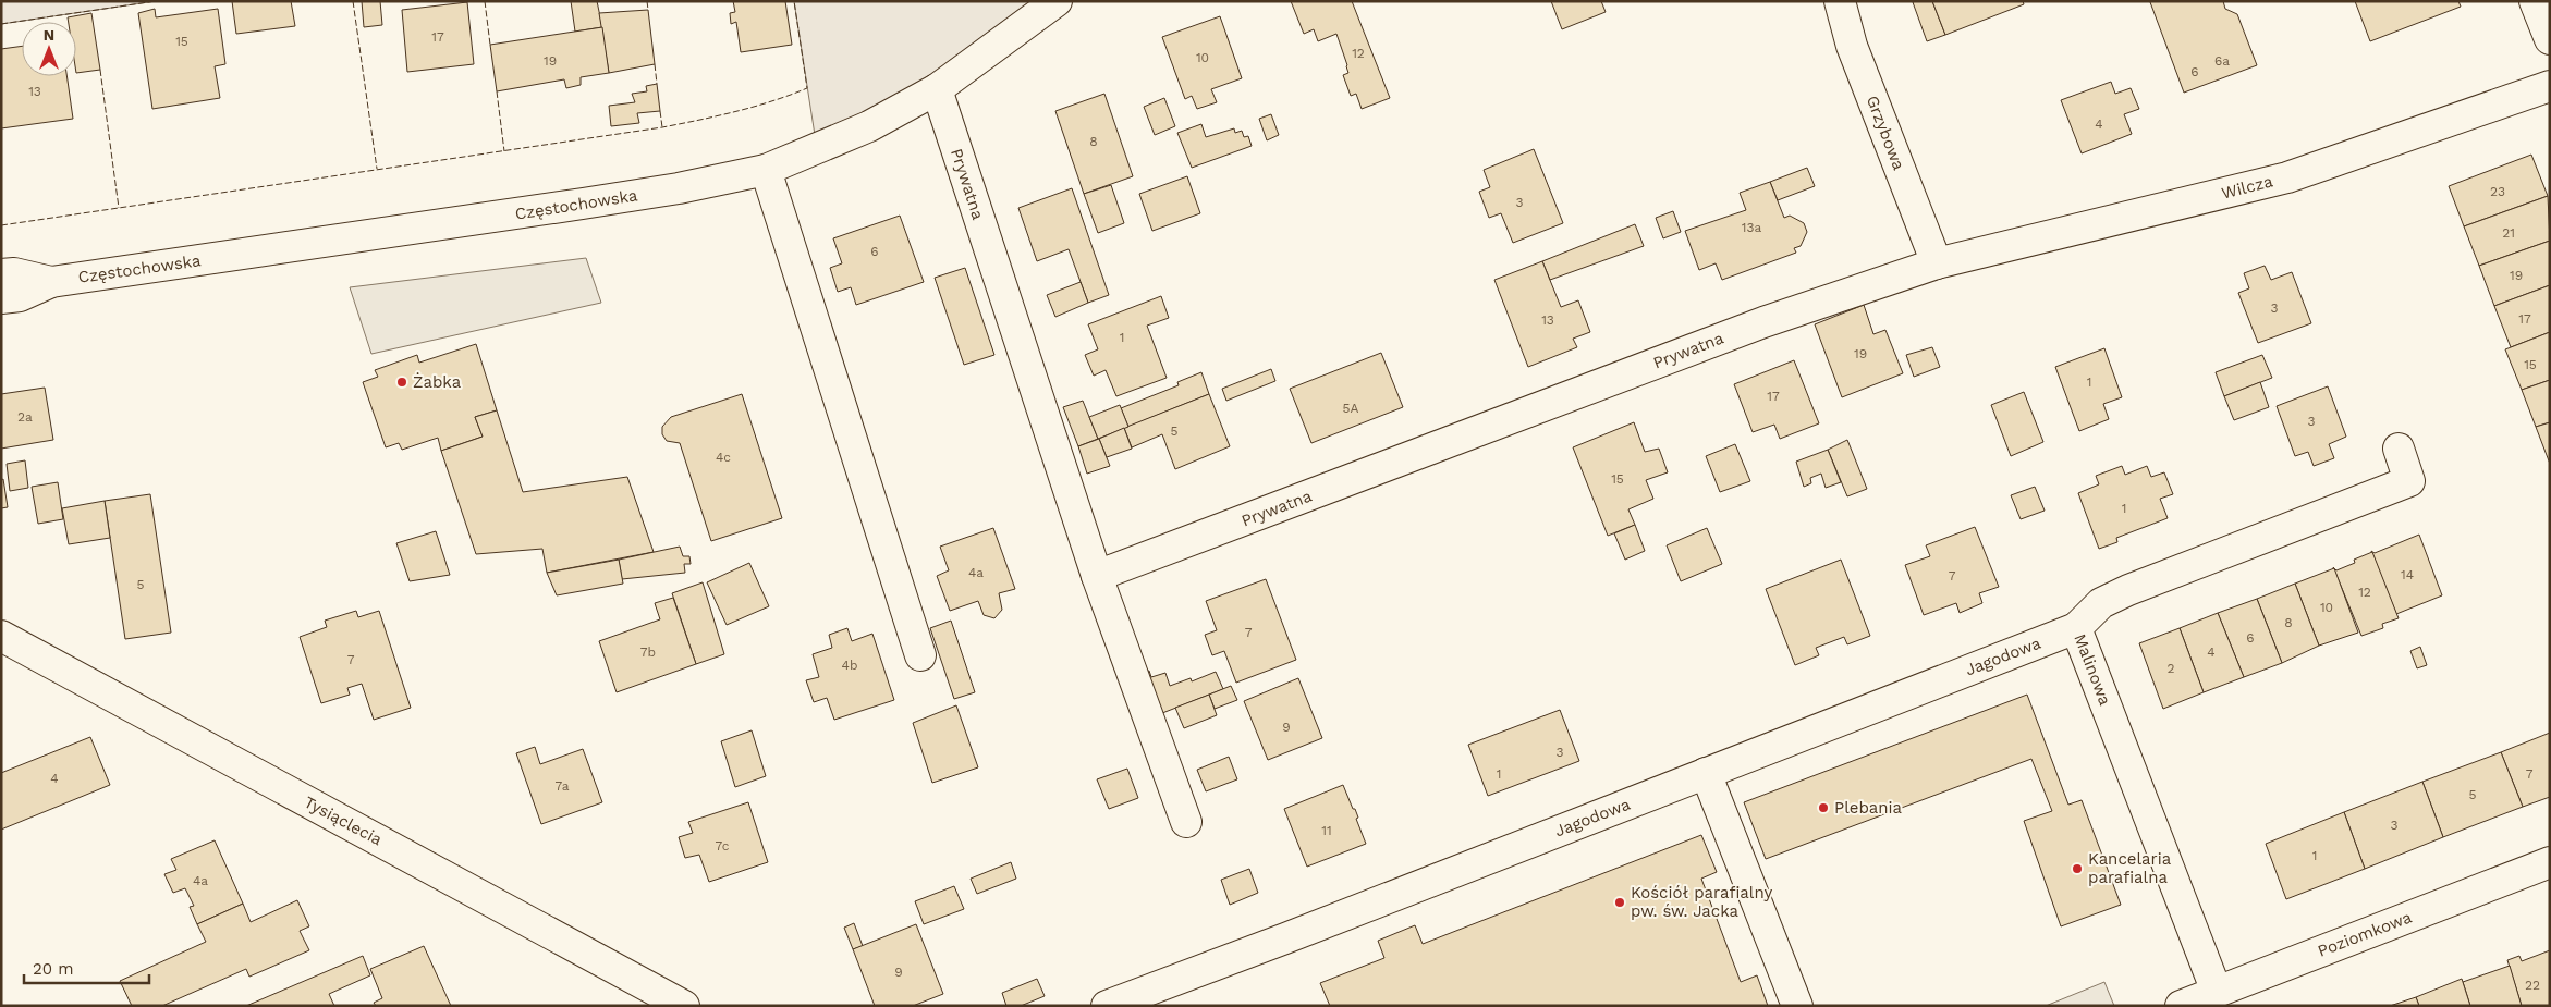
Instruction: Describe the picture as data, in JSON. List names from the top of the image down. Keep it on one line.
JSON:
{"streets":{"street":["Grzybowa","Prywatna","Wilcza","Częstochowska","Jagodowa","Malinowa","Tysiąclecia","Poziomkowa"]},"crossings":[["Grzybowa","Prywatna"],["Grzybowa","Wilcza"],["Prywatna","Wilcza"],["Prywatna","Częstochowska"],["Jagodowa","Malinowa"],["Malinowa","Poziomkowa"]],"places":["Żabka","Plebania","Kancelaria parafialna","Kościół parafialny pw. św. Jacka"],"house_numbers":["17","15","12","10","19","6a","6","13","4","8","23","3","13a","21","6","19","3","17","13","1","19","15","1","17","5A","2a","3","5","4c","15","1","4a","14","7","5","12","10","8","7","6","7b","4","7","4b","2","9","3","1","7","4","7a","5","3","11","7c","1","4a","9","22"],"scale_bar":"20 m","north":"top"}
